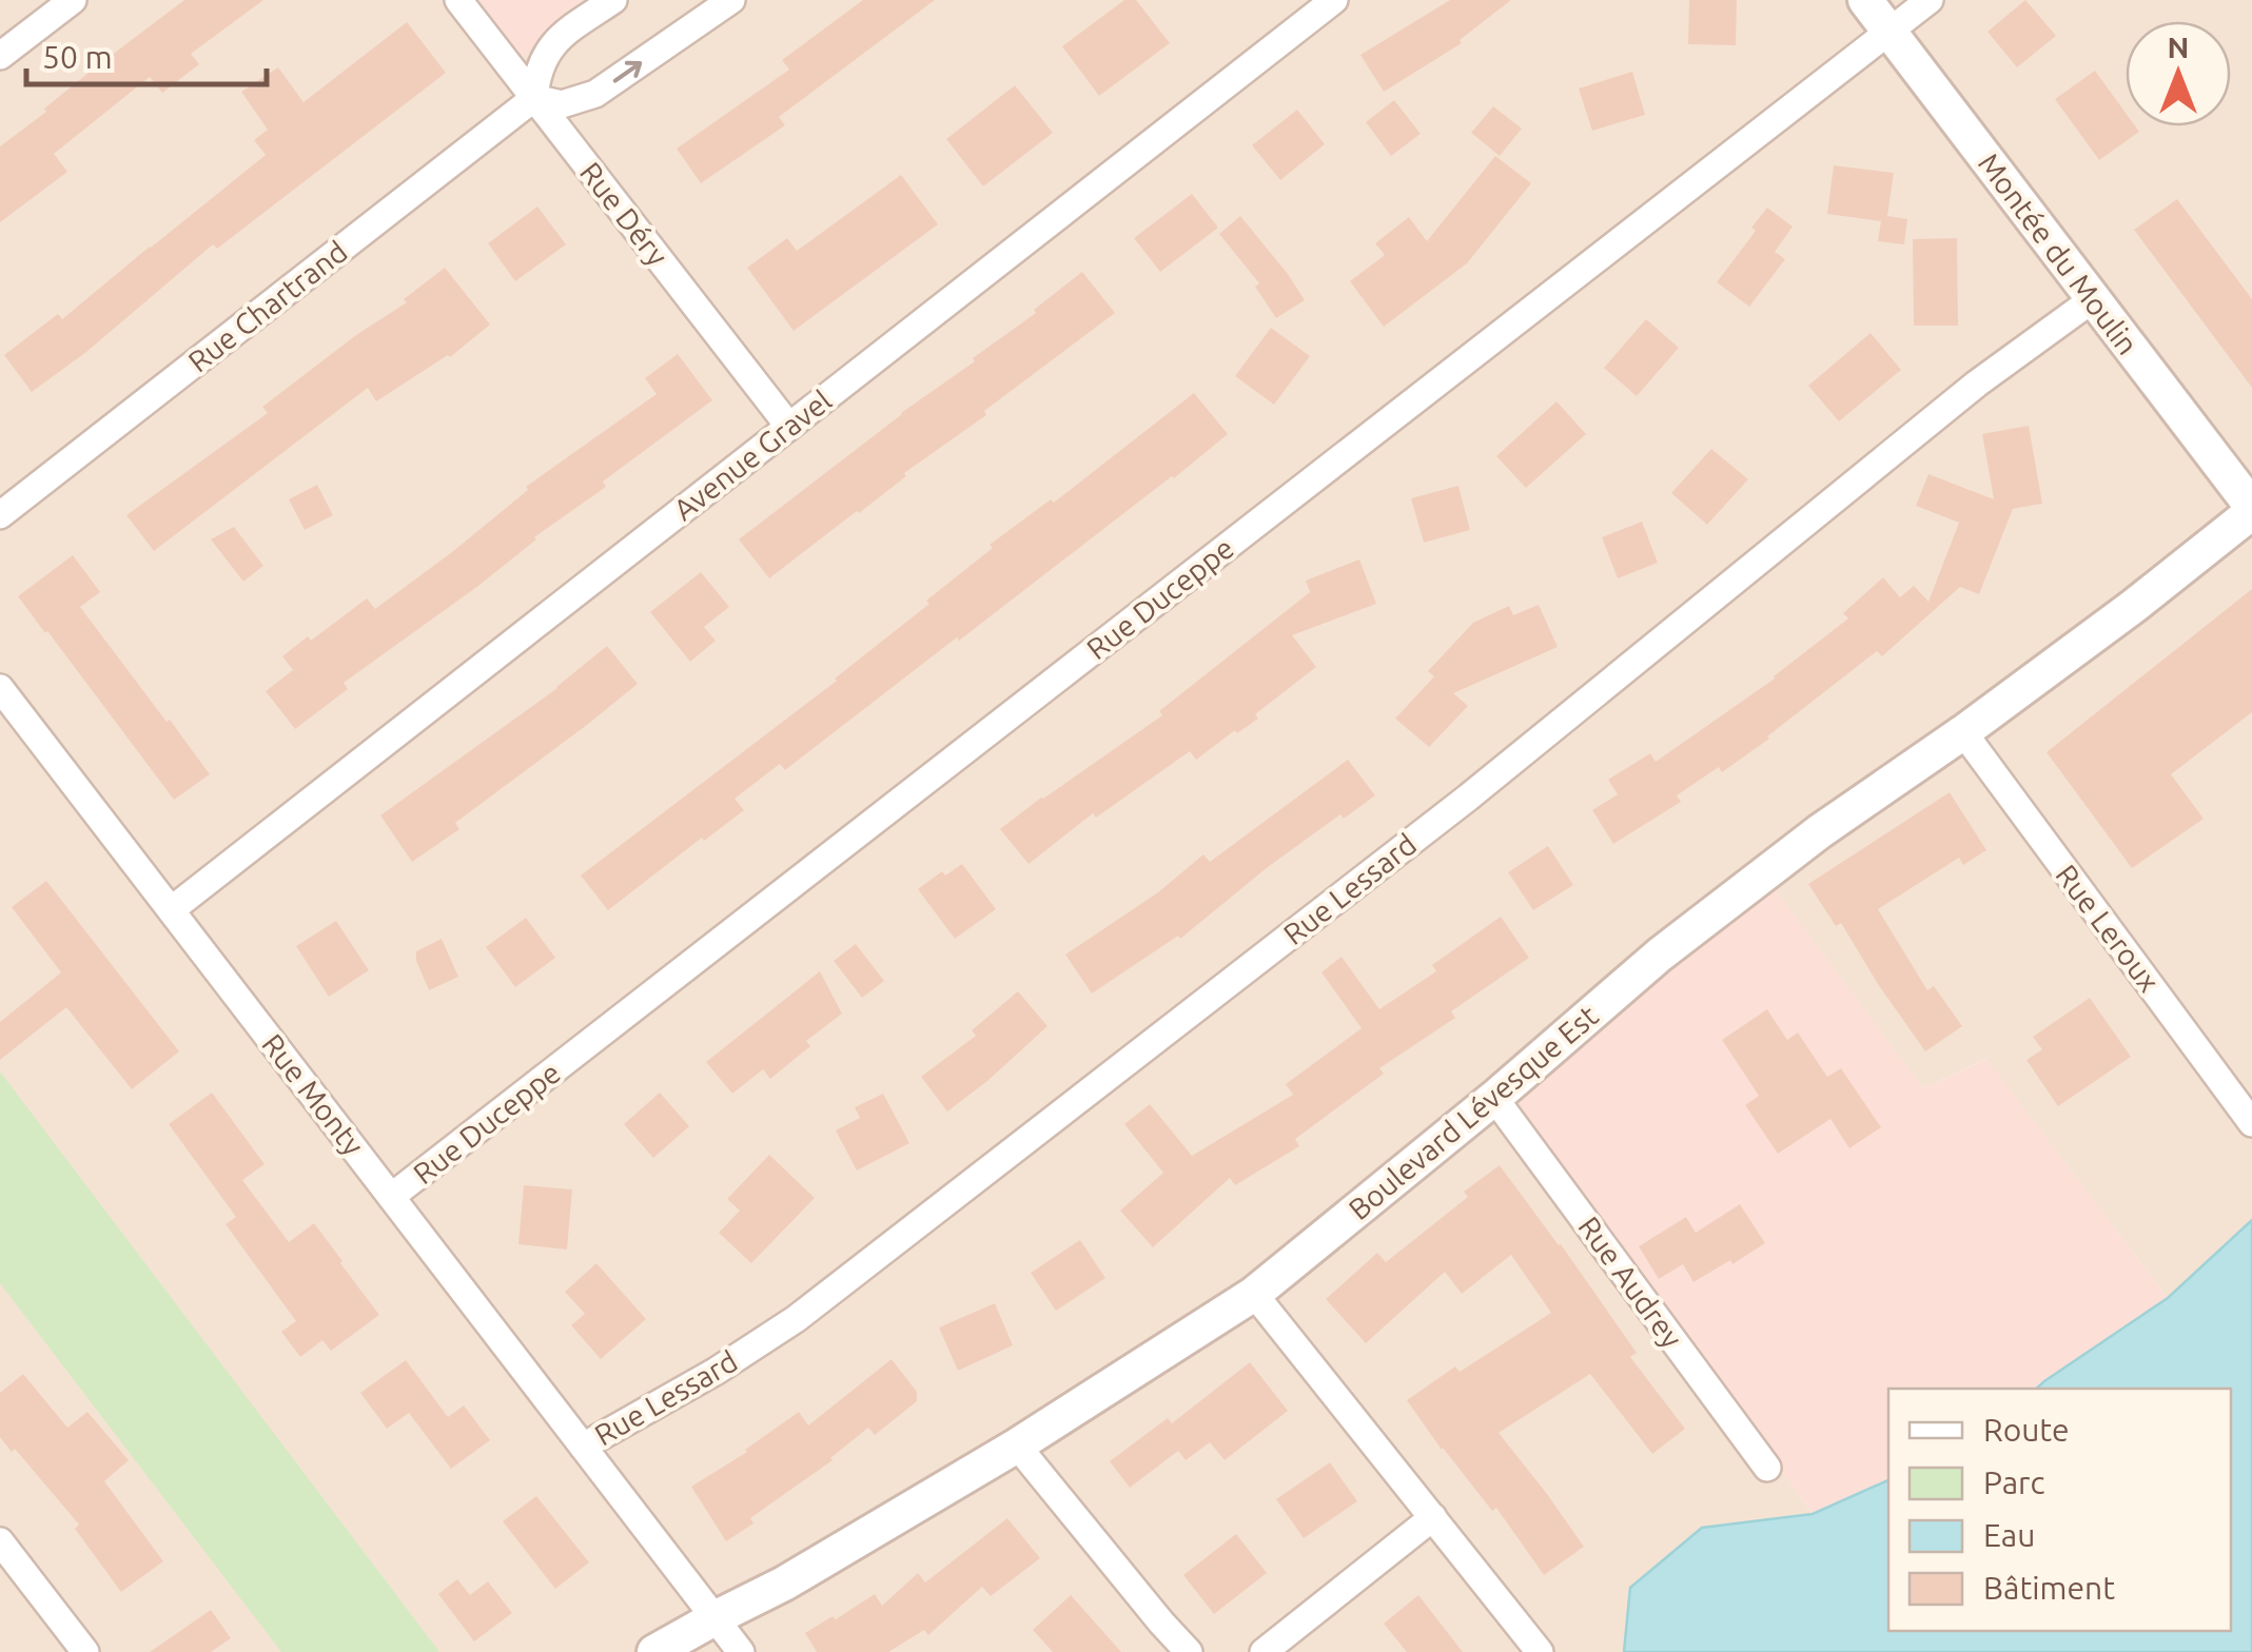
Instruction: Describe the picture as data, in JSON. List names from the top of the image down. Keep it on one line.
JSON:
{"streets":{"street":["Rue Déry","Montée du Moulin","Rue Chartrand","Avenue Gravel","Rue Duceppe","Rue Lessard","Rue Leroux","Rue Monty","Boulevard Lévesque Est","Rue Audrey"]},"crossings":[["Rue Déry","Rue Chartrand"],["Rue Déry","Avenue Gravel"],["Montée du Moulin","Rue Duceppe"],["Montée du Moulin","Rue Lessard"],["Montée du Moulin","Boulevard Lévesque Est"],["Avenue Gravel","Rue Monty"],["Rue Duceppe","Rue Monty"],["Rue Lessard","Rue Monty"],["Rue Leroux","Boulevard Lévesque Est"],["Rue Monty","Boulevard Lévesque Est"],["Boulevard Lévesque Est","Rue Audrey"]],"legend":["Route","Parc","Eau","Bâtiment"],"scale_bar":"50 m","north":"top"}
